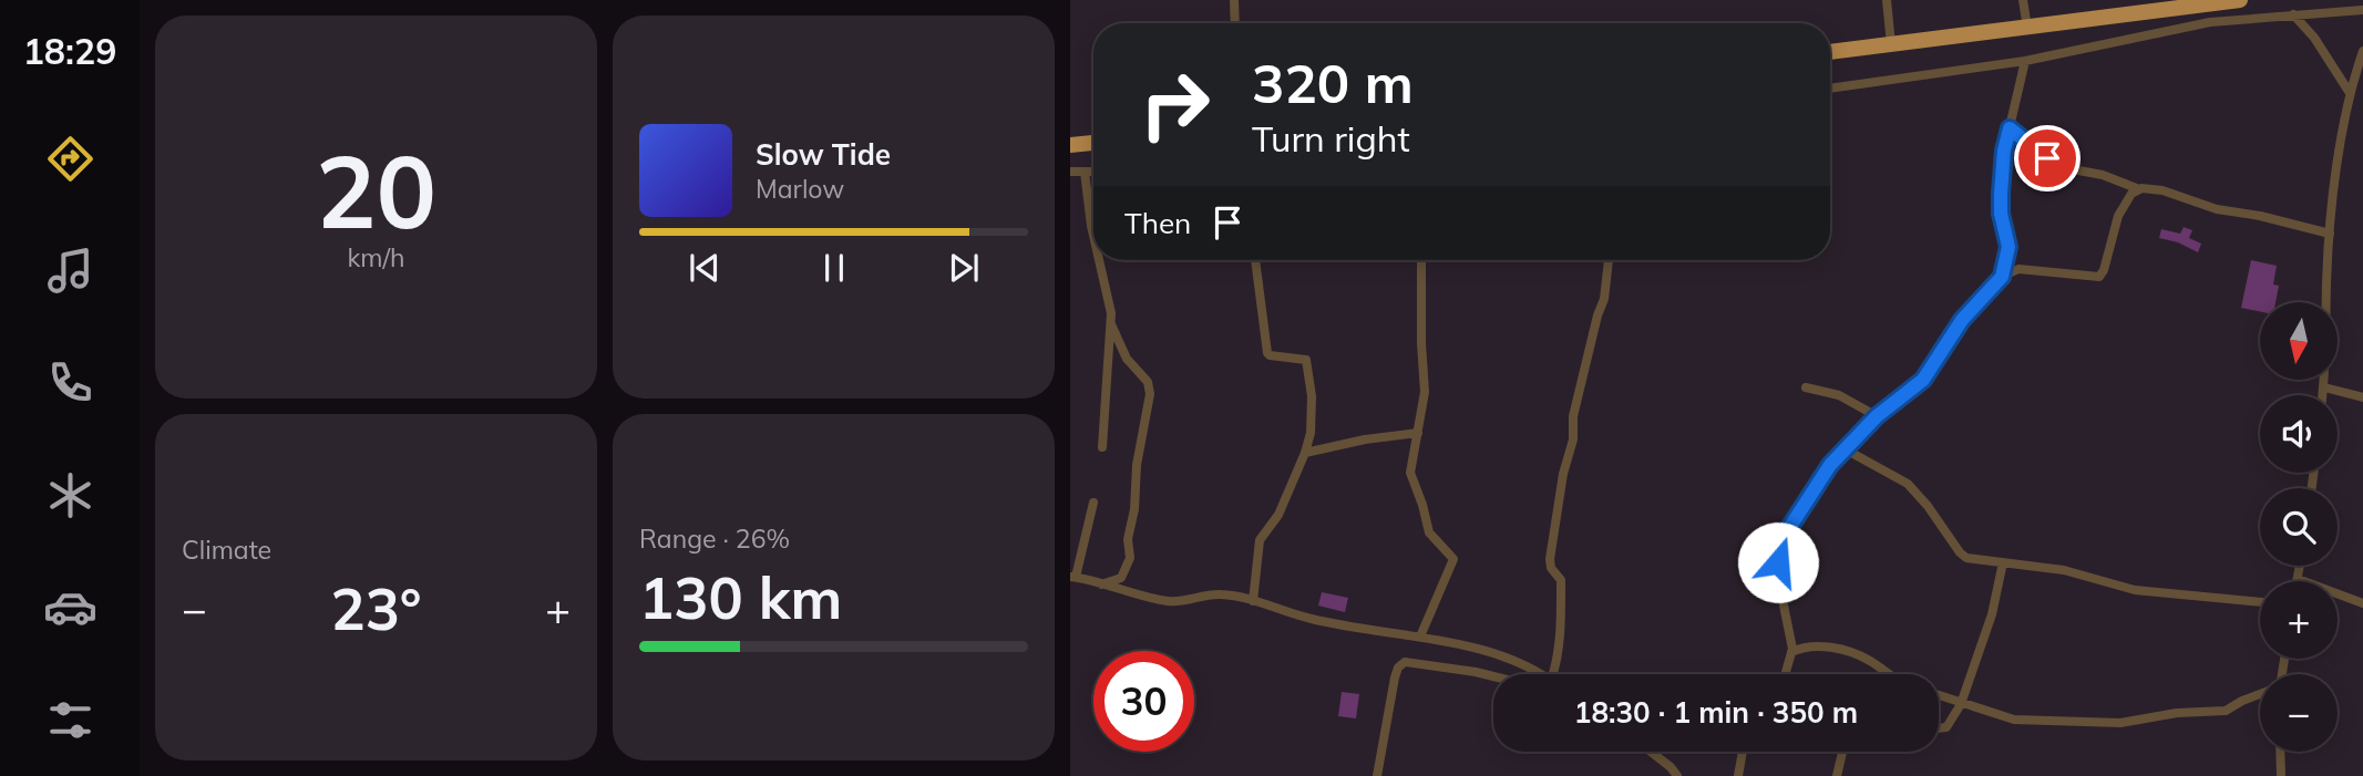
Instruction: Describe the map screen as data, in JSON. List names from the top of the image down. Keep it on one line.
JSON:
{"north":"bottom","page":{"tabs":"18:29","tile":[["20","km/h"],"Climate",["Range · 26%","130 km"]],"turn":["320 m","Turn right"],"song":["Slow Tide","Marlow"],"then":"Then","map_buttons":["+","−"],"heat":["−","23°","+"],"limit":"30","trip":"18:30 · 1 min · 350 m"}}
